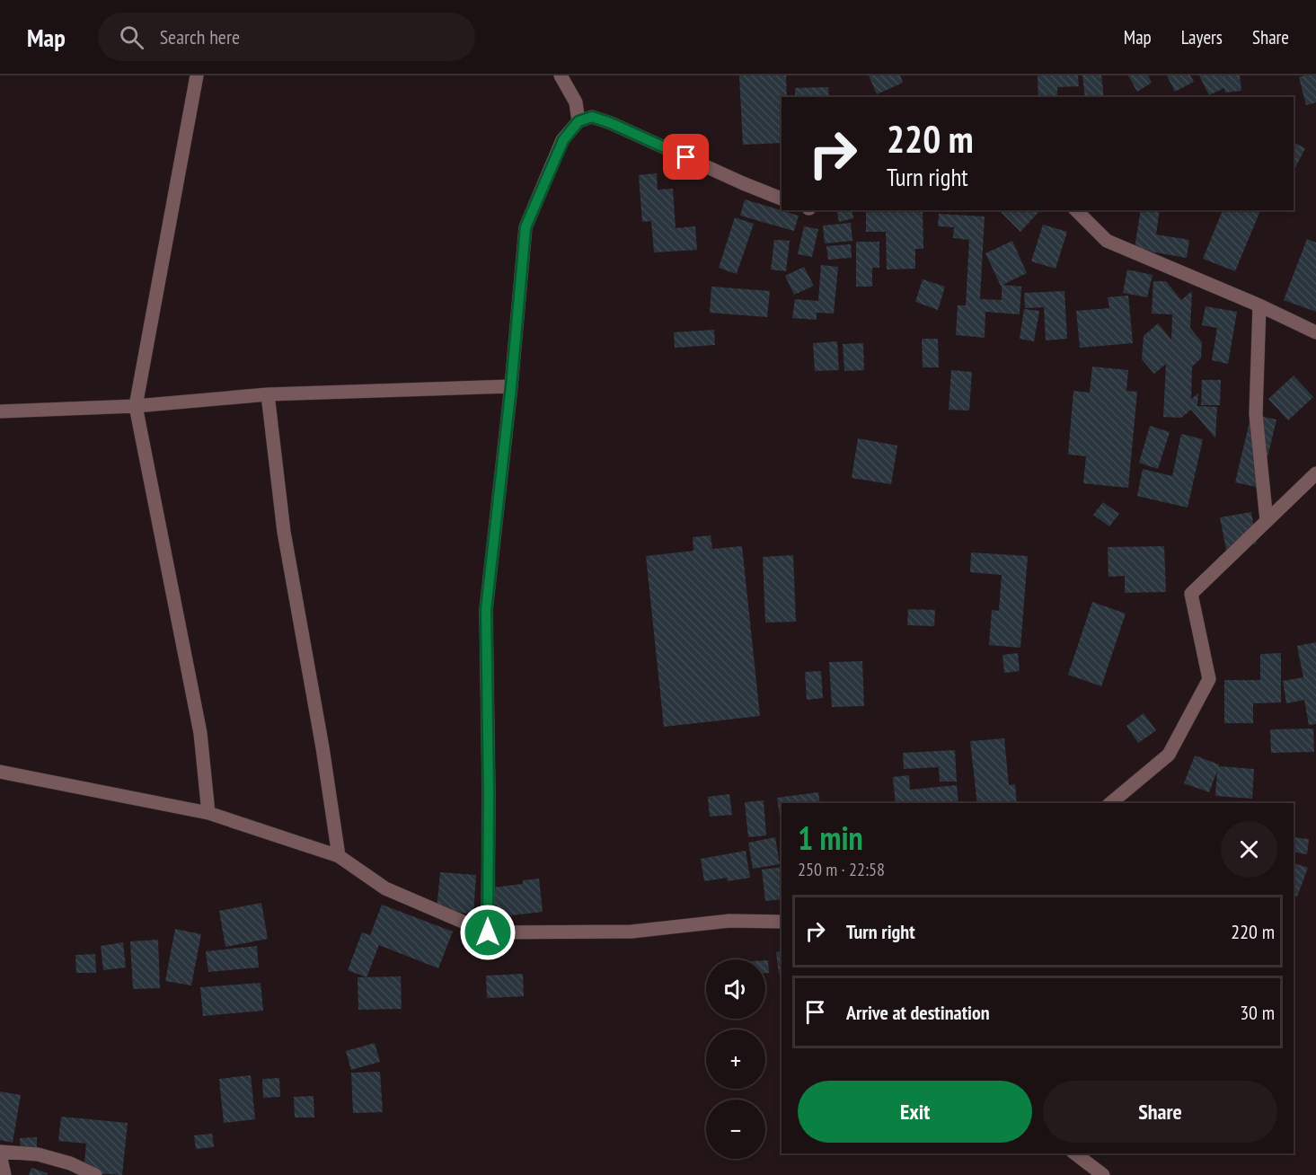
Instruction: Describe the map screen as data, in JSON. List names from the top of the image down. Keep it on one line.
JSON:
{"page":{"header":"Map","search":"Search here","nav":["Map","Layers","Share"],"turn":["220 m","Turn right"],"heading":["1 min","250 m · 22:58"],"list":[{"name":"Turn right","value":"220 m"},{"name":"Arrive at destination","value":"30 m"}],"map_buttons":["+","−"],"buttons":["Exit","Share"]}}
